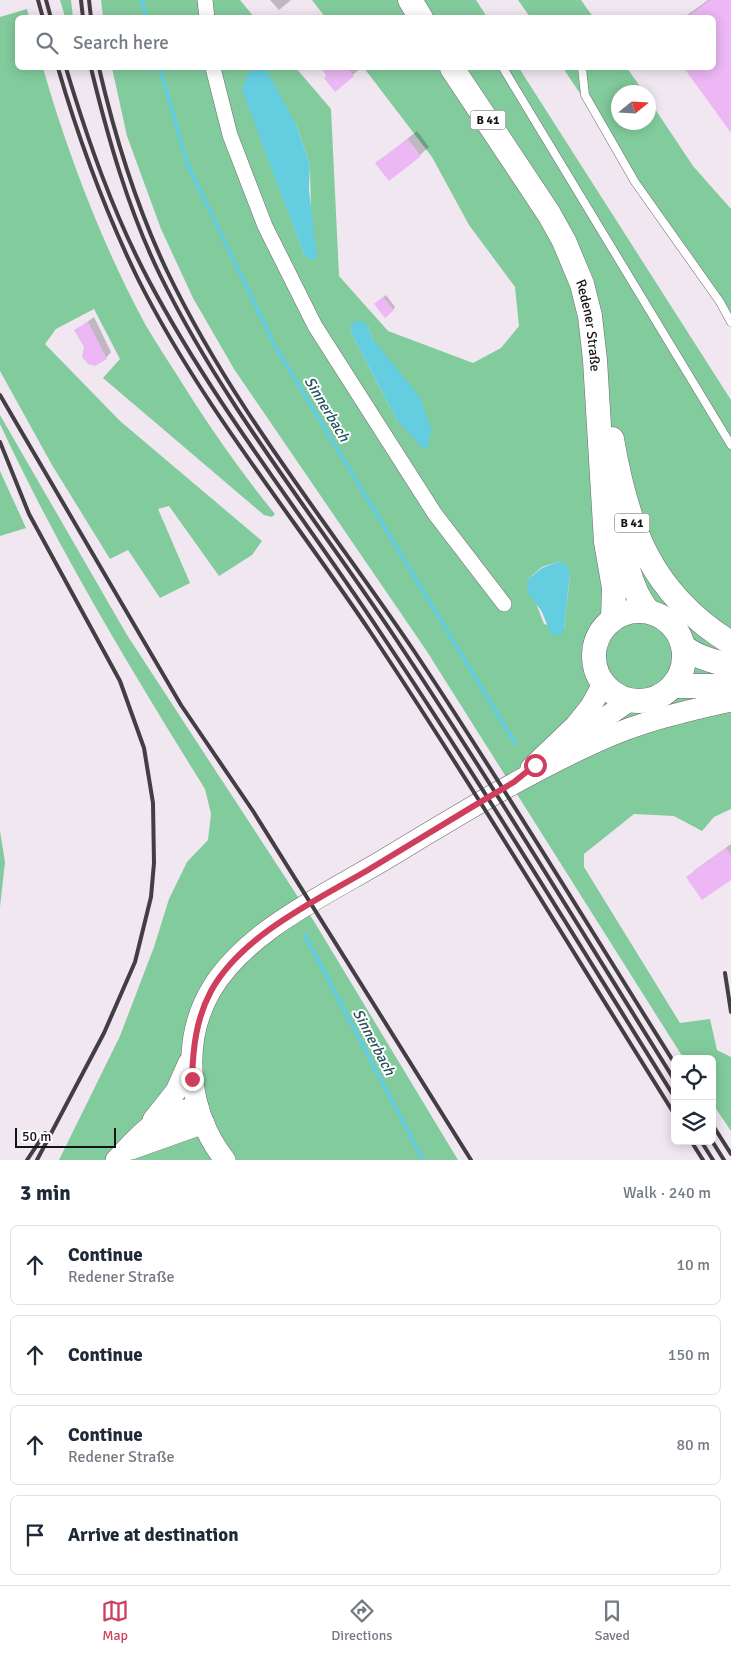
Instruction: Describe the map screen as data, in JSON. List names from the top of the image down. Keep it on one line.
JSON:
{"streets":{"main road":["B 41","Redener Straße"]},"crossings":[["B 41","Redener Straße"]],"water":["Sinnerbach"],"scale_bar":"50 m","north":"right","page":{"search":"Search here","scale":"50 m","heading":["3 min","Walk · 240 m"],"list":[["Continue","Redener Straße","10 m"],["Continue","150 m"],["Continue","Redener Straße","80 m"],"Arrive at destination"],"nav":["Map","Directions","Saved"]}}
